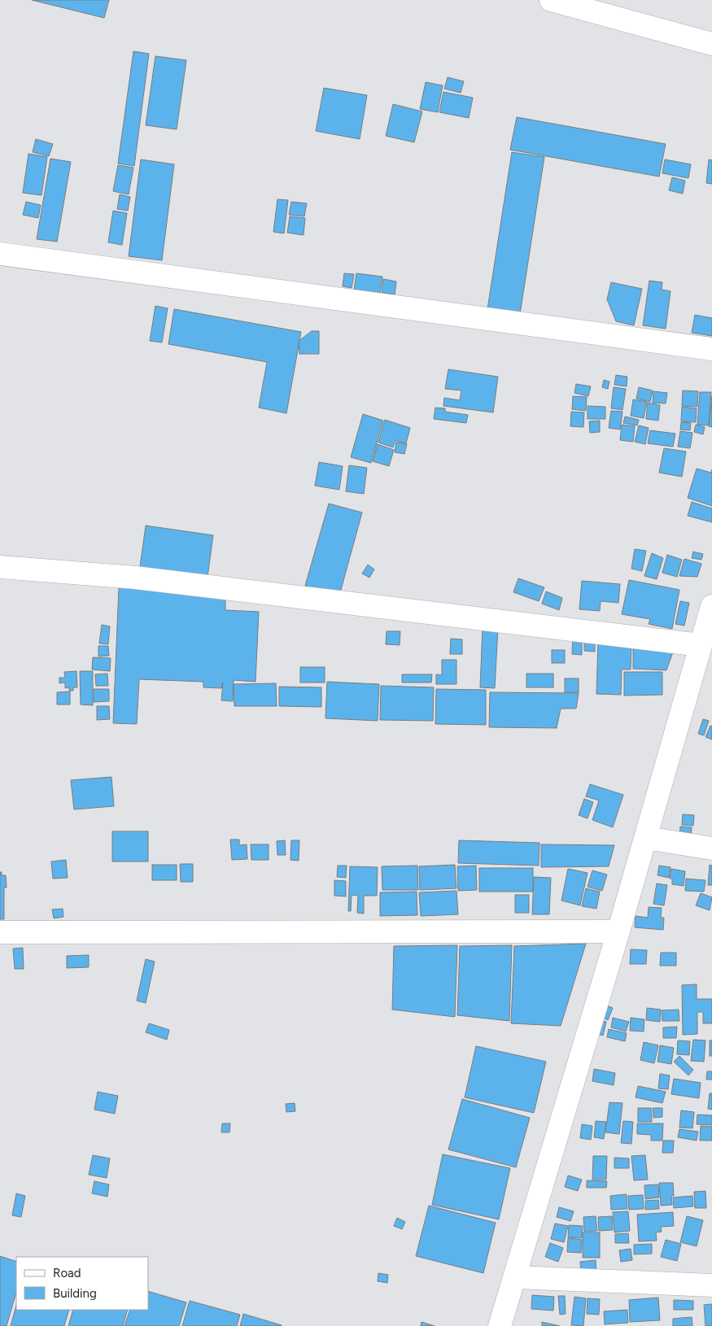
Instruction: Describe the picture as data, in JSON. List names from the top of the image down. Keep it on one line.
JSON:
{"legend":["Road","Building"]}
